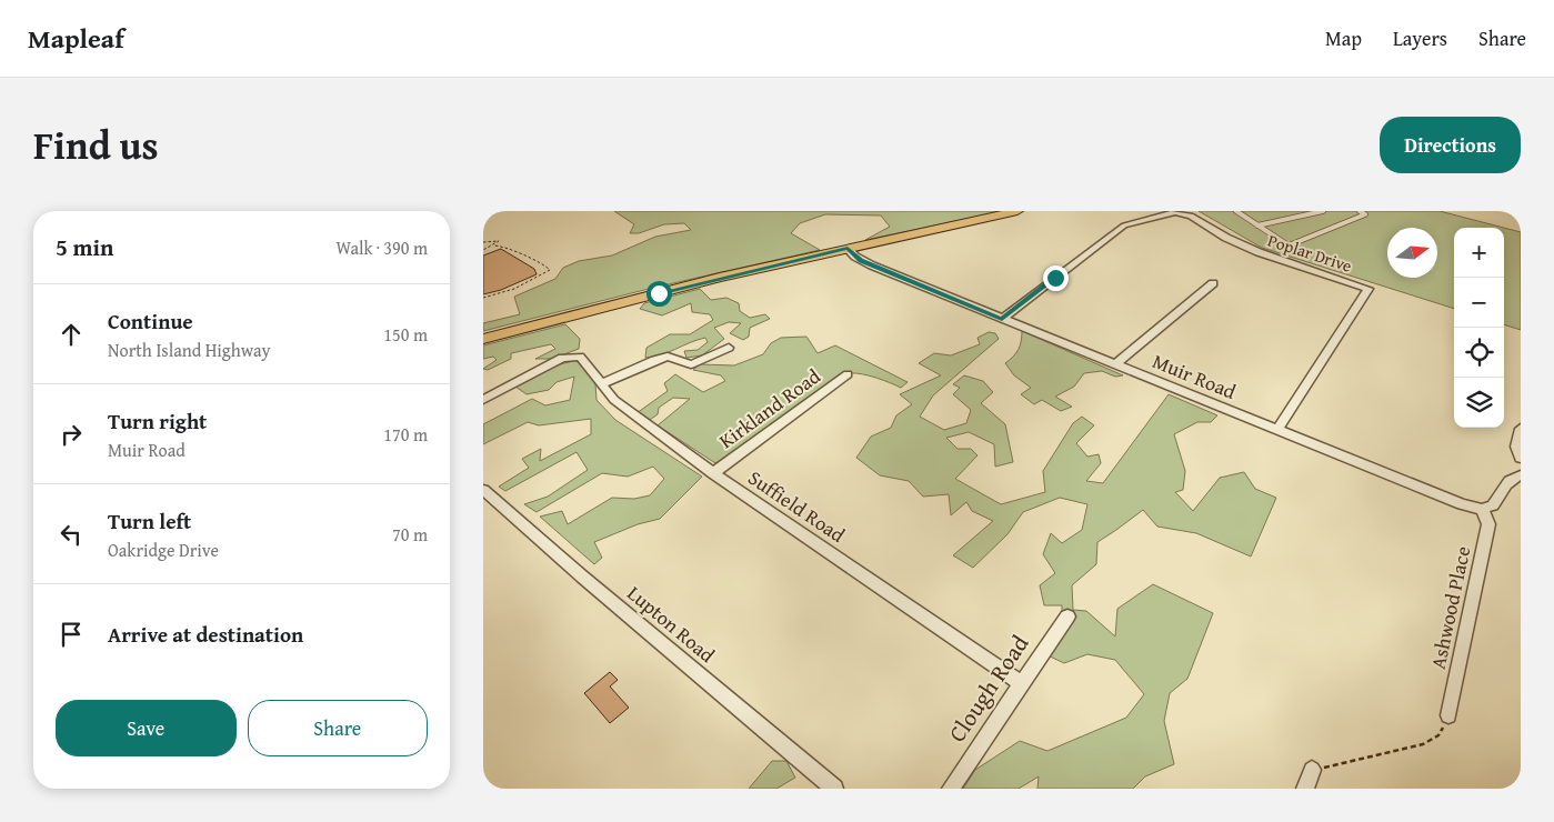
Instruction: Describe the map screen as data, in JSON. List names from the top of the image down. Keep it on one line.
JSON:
{"streets":{"street":["Poplar Drive","Muir Road","Kirkland Road","Suffield Road","Ashwood Place","Lupton Road","Clough Road"]},"crossings":[["Poplar Drive","Muir Road"],["Muir Road","Ashwood Place"],["Kirkland Road","Suffield Road"],["Suffield Road","Clough Road"]],"north":"right","page":{"header":"Mapleaf","nav":["Map","Layers","Share"],"title":"Find us","buttons":["Directions",["Save","Share"]],"heading":["5 min","Walk · 390 m"],"map_buttons":["+","−"],"list":[["Continue","North Island Highway","150 m"],["Turn right","Muir Road","170 m"],["Turn left","Oakridge Drive","70 m"],"Arrive at destination"]}}
